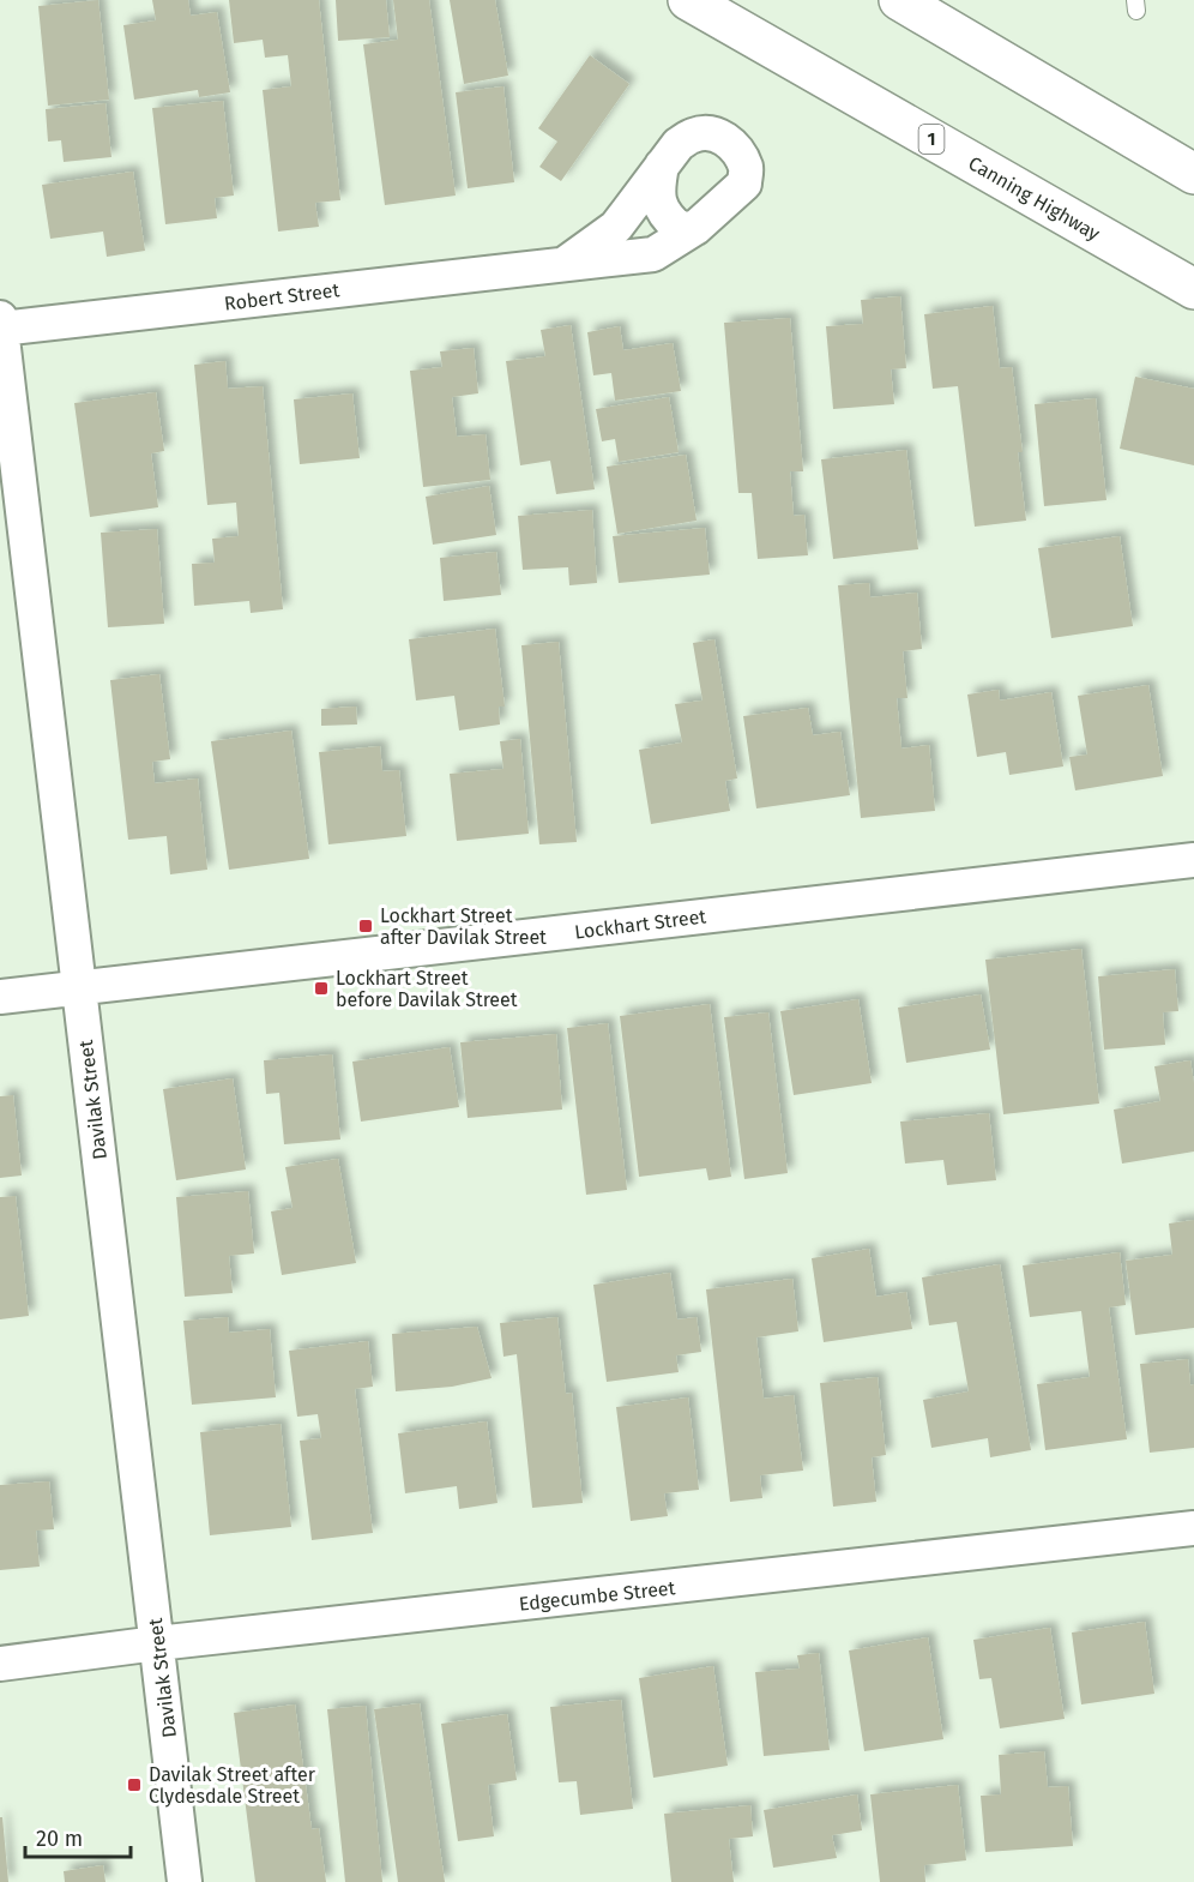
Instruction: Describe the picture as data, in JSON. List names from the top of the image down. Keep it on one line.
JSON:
{"streets":{"highway":["1","Canning Highway"],"street":["Robert Street","Lockhart Street","Davilak Street","Edgecumbe Street"]},"crossings":[["Robert Street","Davilak Street"],["Lockhart Street","Davilak Street"],["Davilak Street","Edgecumbe Street"]],"places":{"transit":["Lockhart Street after Davilak Street","Lockhart Street before Davilak Street","Davilak Street after Clydesdale Street"]},"scale_bar":"20 m"}
